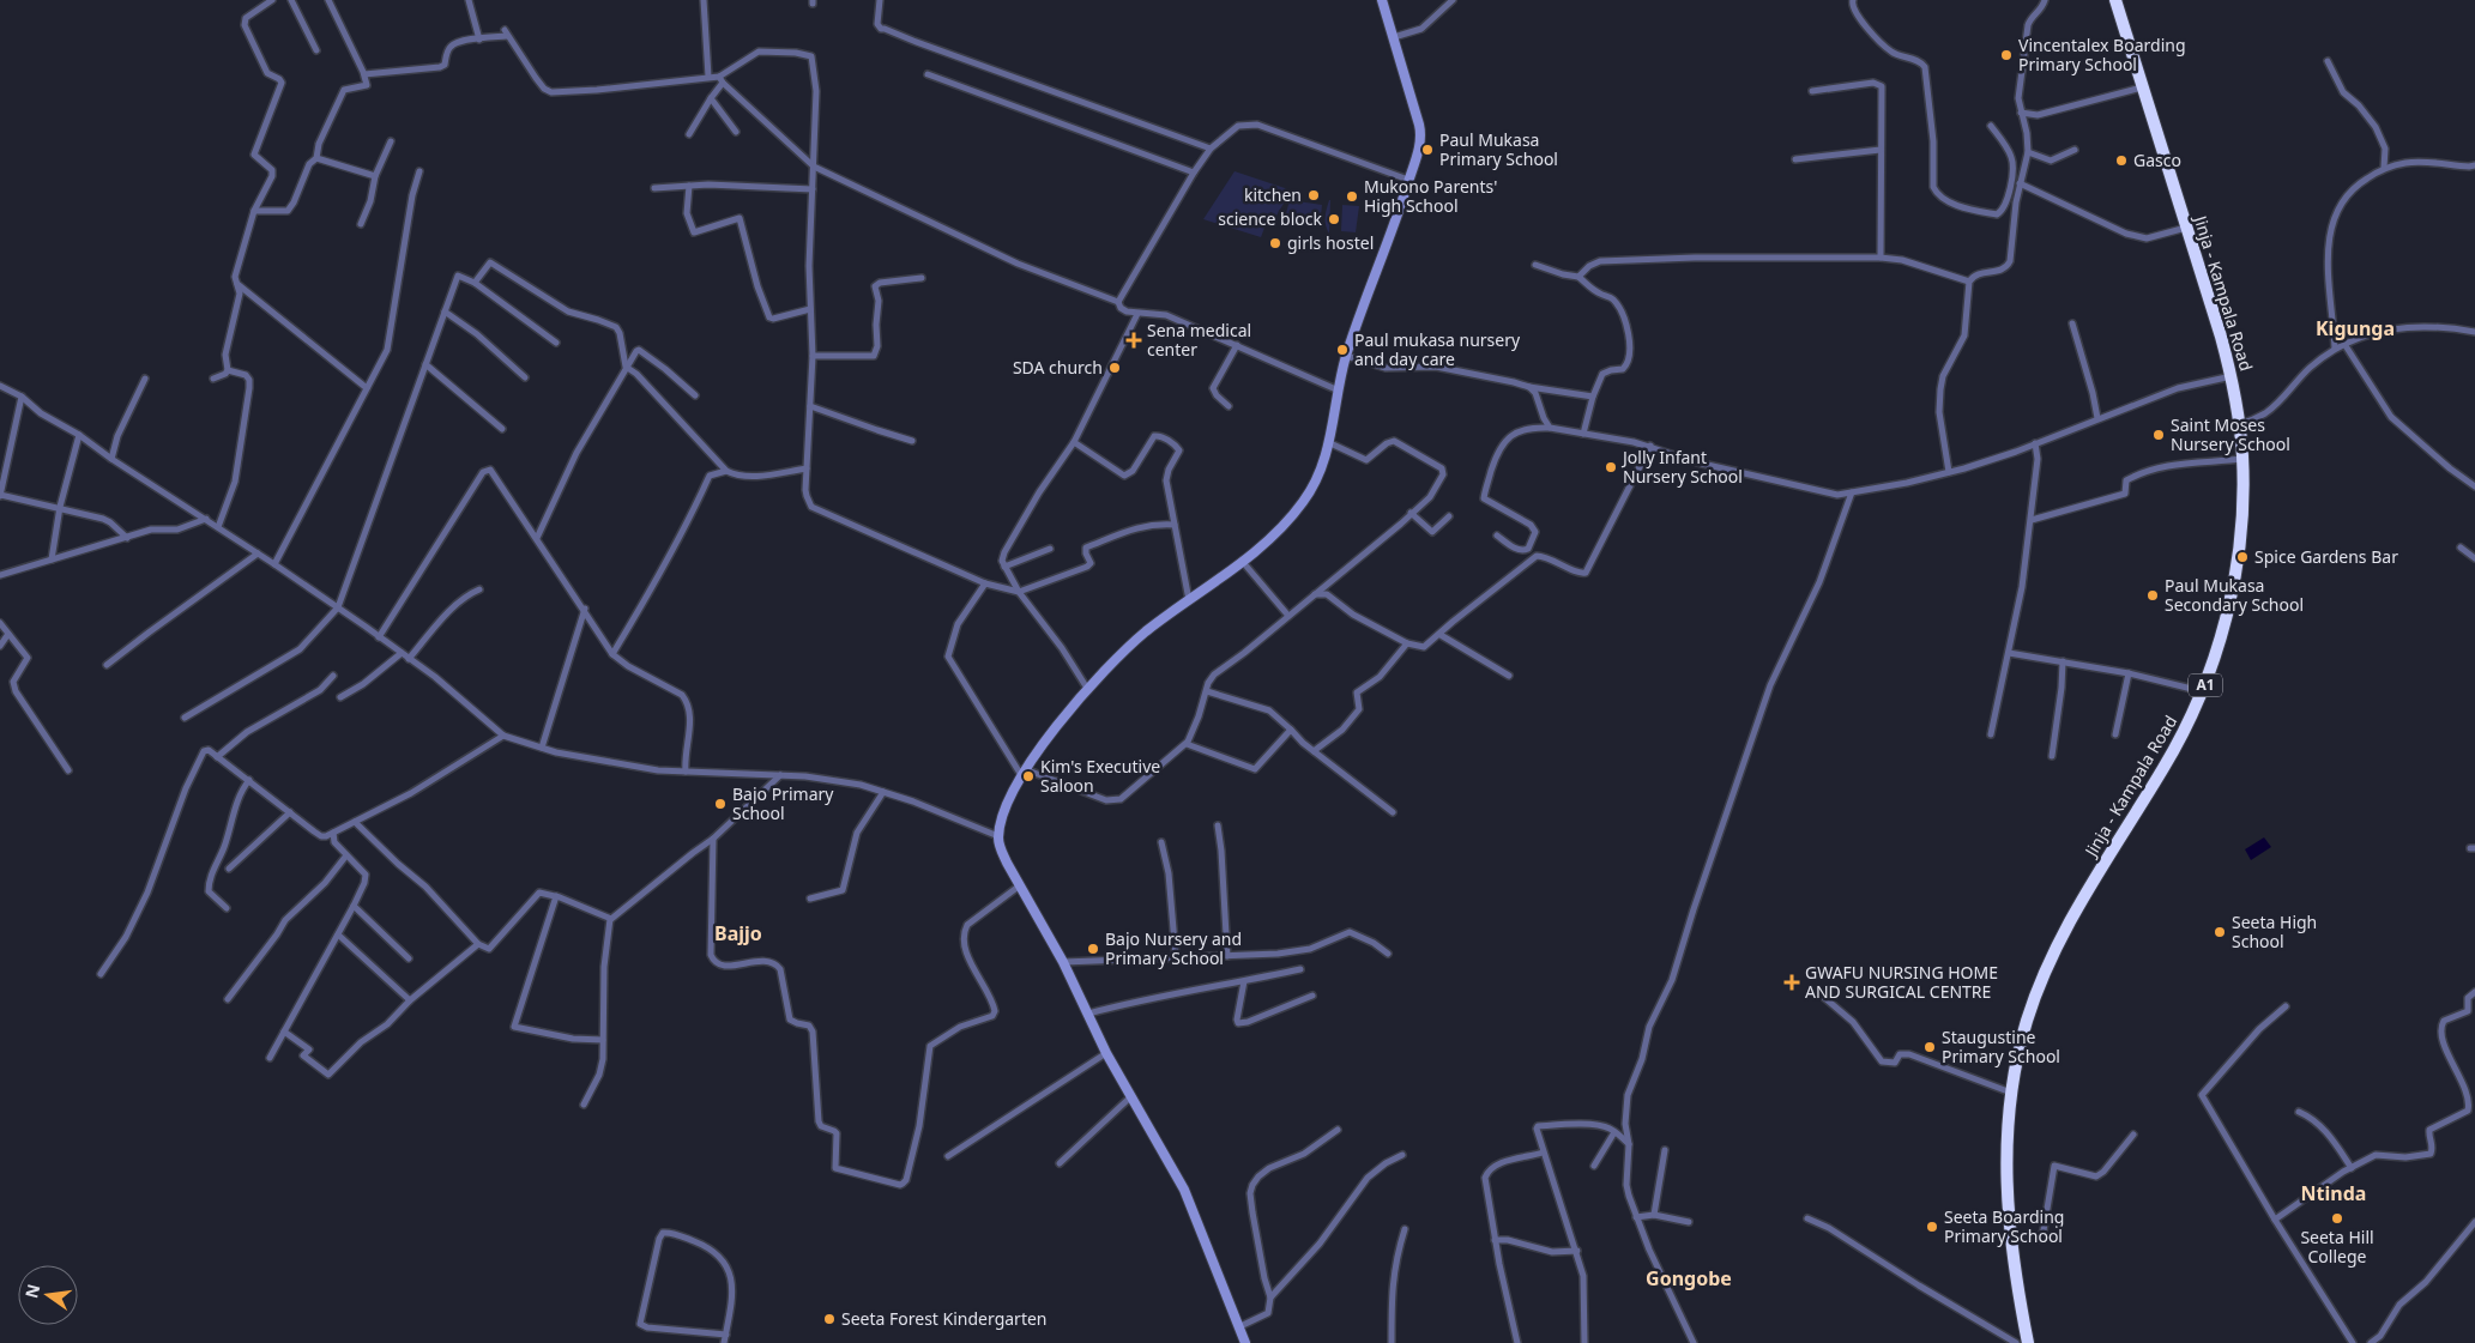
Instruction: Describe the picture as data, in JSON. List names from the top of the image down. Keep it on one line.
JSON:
{"streets":{"highway":["Jinja - Kampala Road","A1"]},"districts":["Kigunga","Bajjo","Ntinda","Gongobe"],"places":{"other":["Vincentalex Boarding Primary School","Paul Mukasa Primary School","Gasco","kitchen","Mukono Parents' High School","science block","girls hostel","Paul mukasa nursery and day care","SDA church","Saint Moses Nursery School","Jolly Infant Nursery School","Spice Gardens Bar","Paul Mukasa Secondary School","Kim's Executive Saloon","Bajo Primary School","Seeta High School","Bajo Nursery and Primary School","Staugustine Primary School","Seeta Hill College","Seeta Boarding Primary School","Seeta Forest Kindergarten"],"health":["Sena medical center","GWAFU NURSING HOME AND SURGICAL CENTRE"]},"north":"left"}
